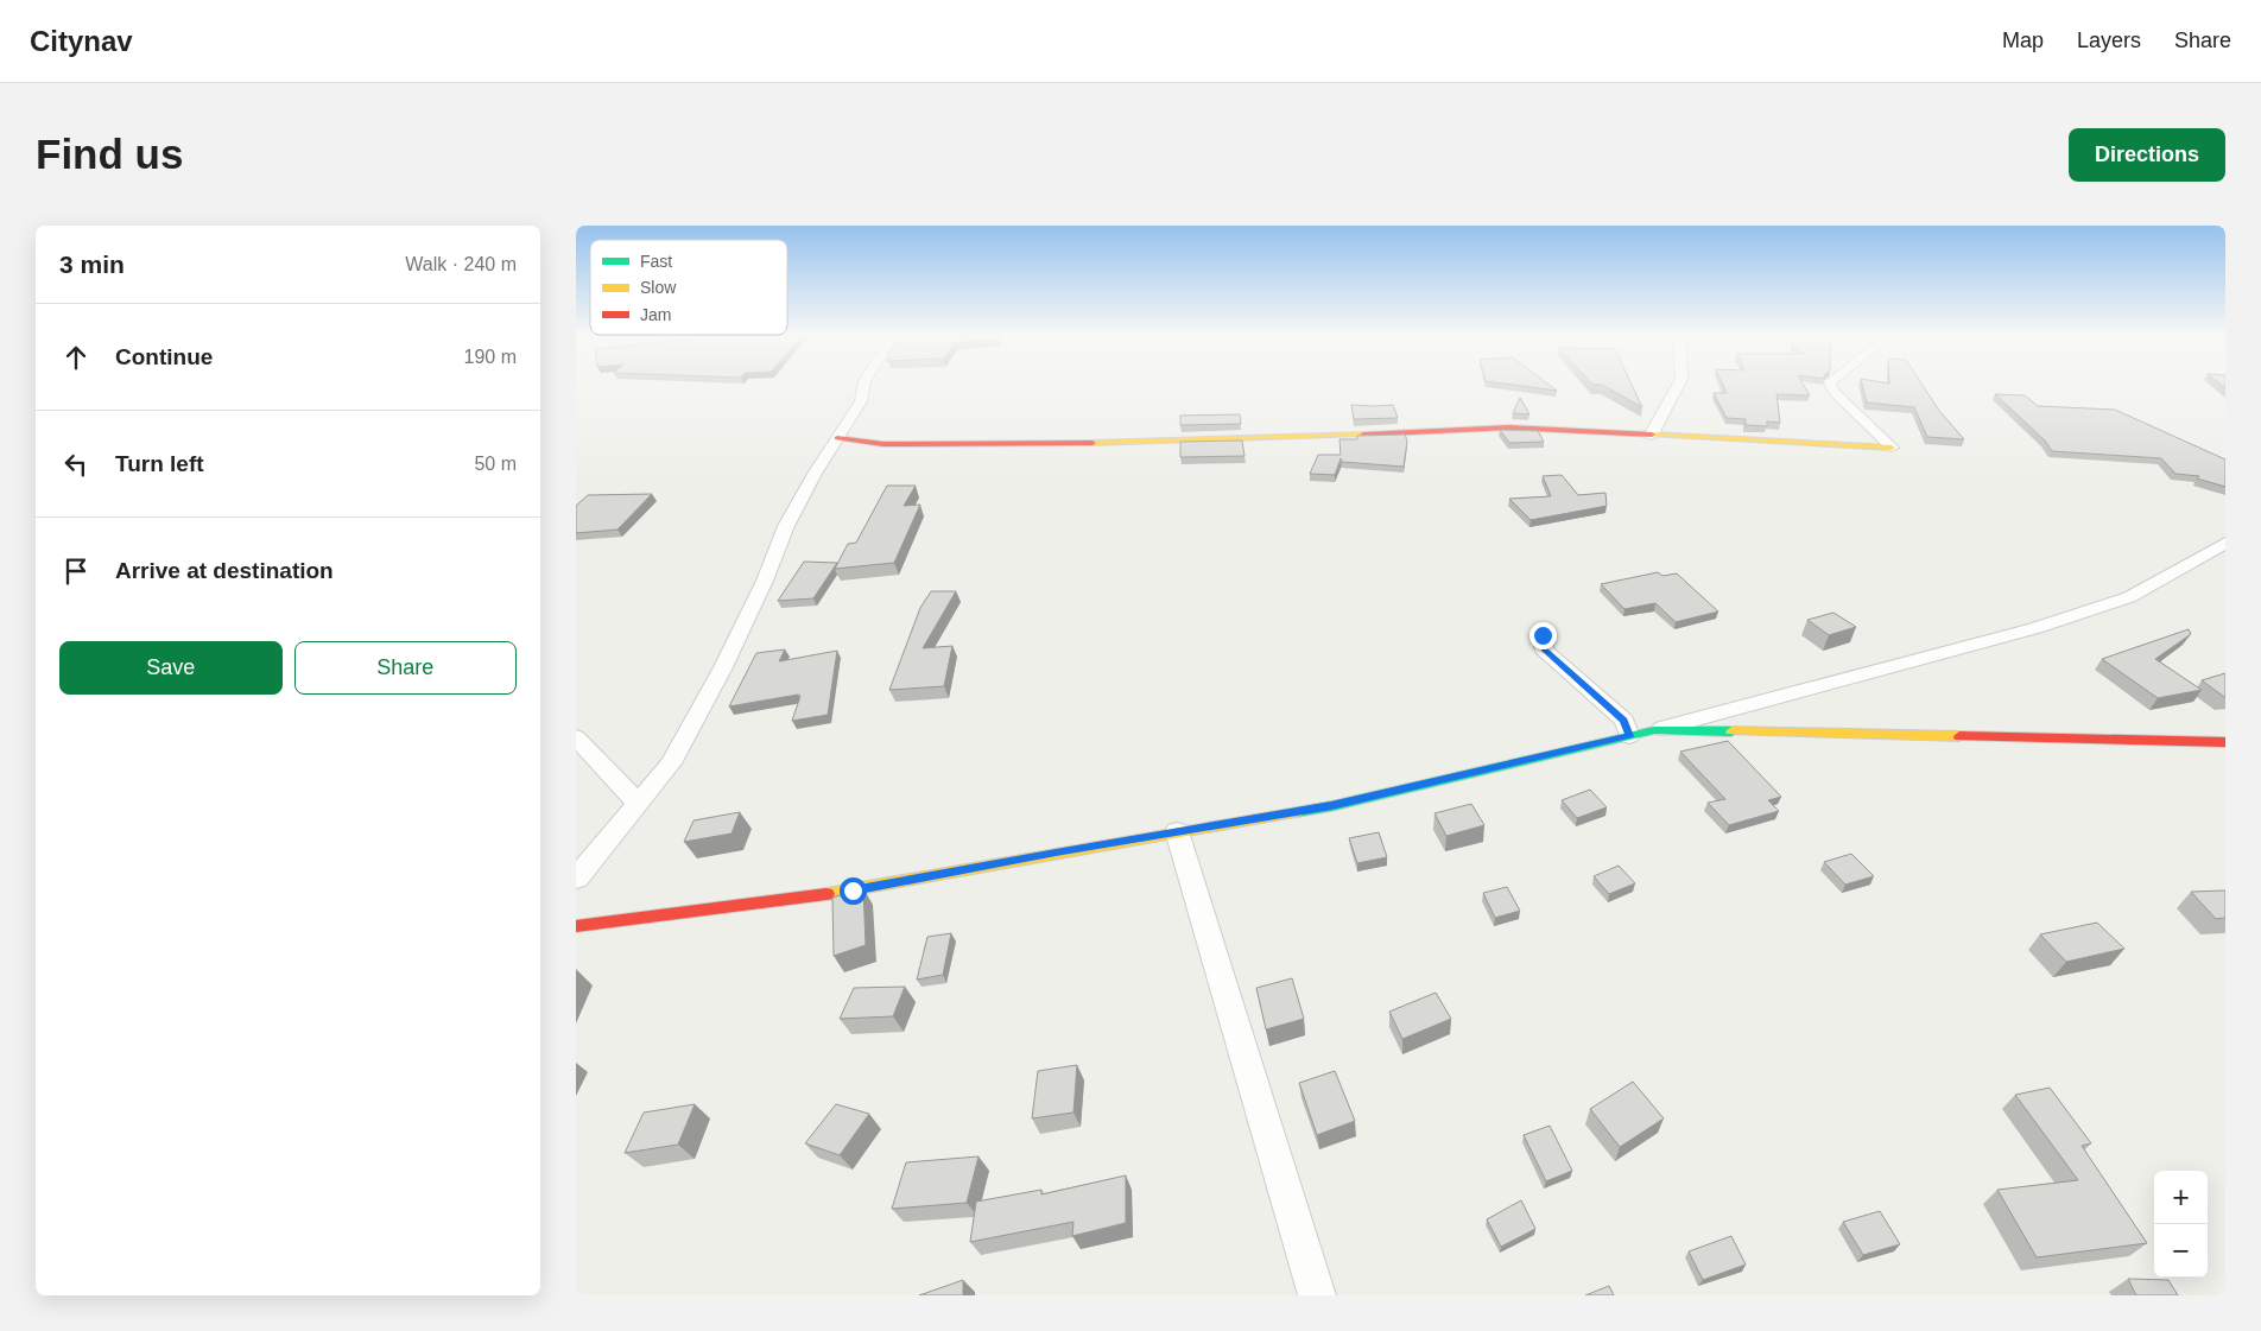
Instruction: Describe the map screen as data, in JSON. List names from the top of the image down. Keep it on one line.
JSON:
{"legend":["Fast","Slow","Jam"],"page":{"header":"Citynav","nav":["Map","Layers","Share"],"buttons":["Directions",["Save","Share"]],"title":"Find us","heading":["3 min","Walk · 240 m"],"list":[["Continue","190 m"],["Turn left","50 m"],"Arrive at destination"],"map_buttons":["+","−"]}}
